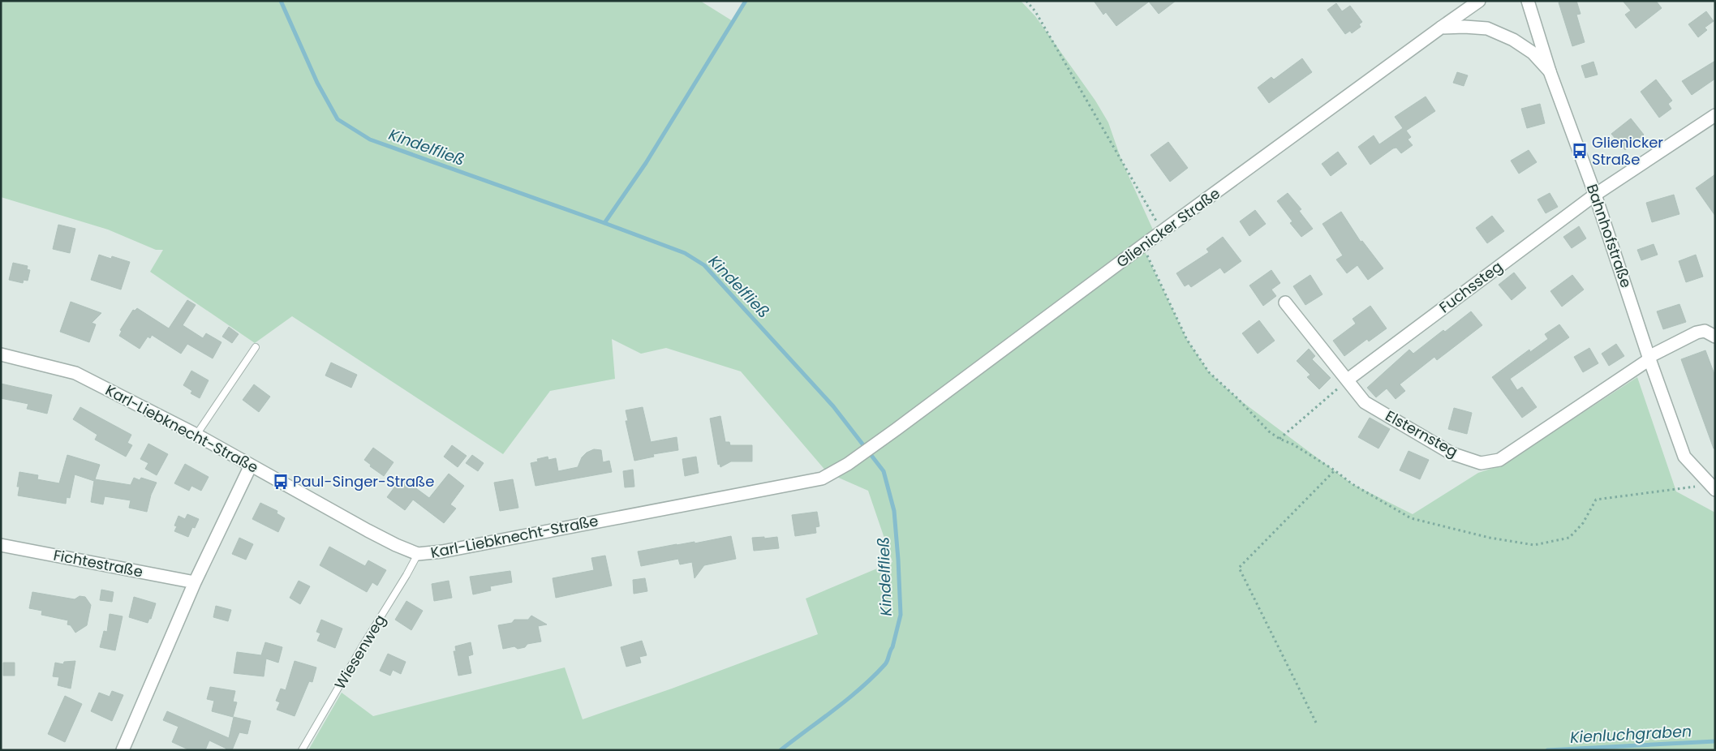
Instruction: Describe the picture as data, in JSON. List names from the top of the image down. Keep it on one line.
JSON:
{"streets":{"street":["Glienicker Straße","Bahnhofstraße","Fuchssteg","Karl-Liebknecht-Straße","Elsternsteg","Fichtestraße"],"lane":["Wiesenweg"]},"crossings":[["Glienicker Straße","Karl-Liebknecht-Straße"],["Bahnhofstraße","Fuchssteg"],["Bahnhofstraße","Elsternsteg"],["Fuchssteg","Elsternsteg"],["Karl-Liebknecht-Straße","Wiesenweg"]],"water":["Kindelfließ","Kienluchgraben"],"places":{"bus stop":["Glienicker Straße","Paul-Singer-Straße"]}}
